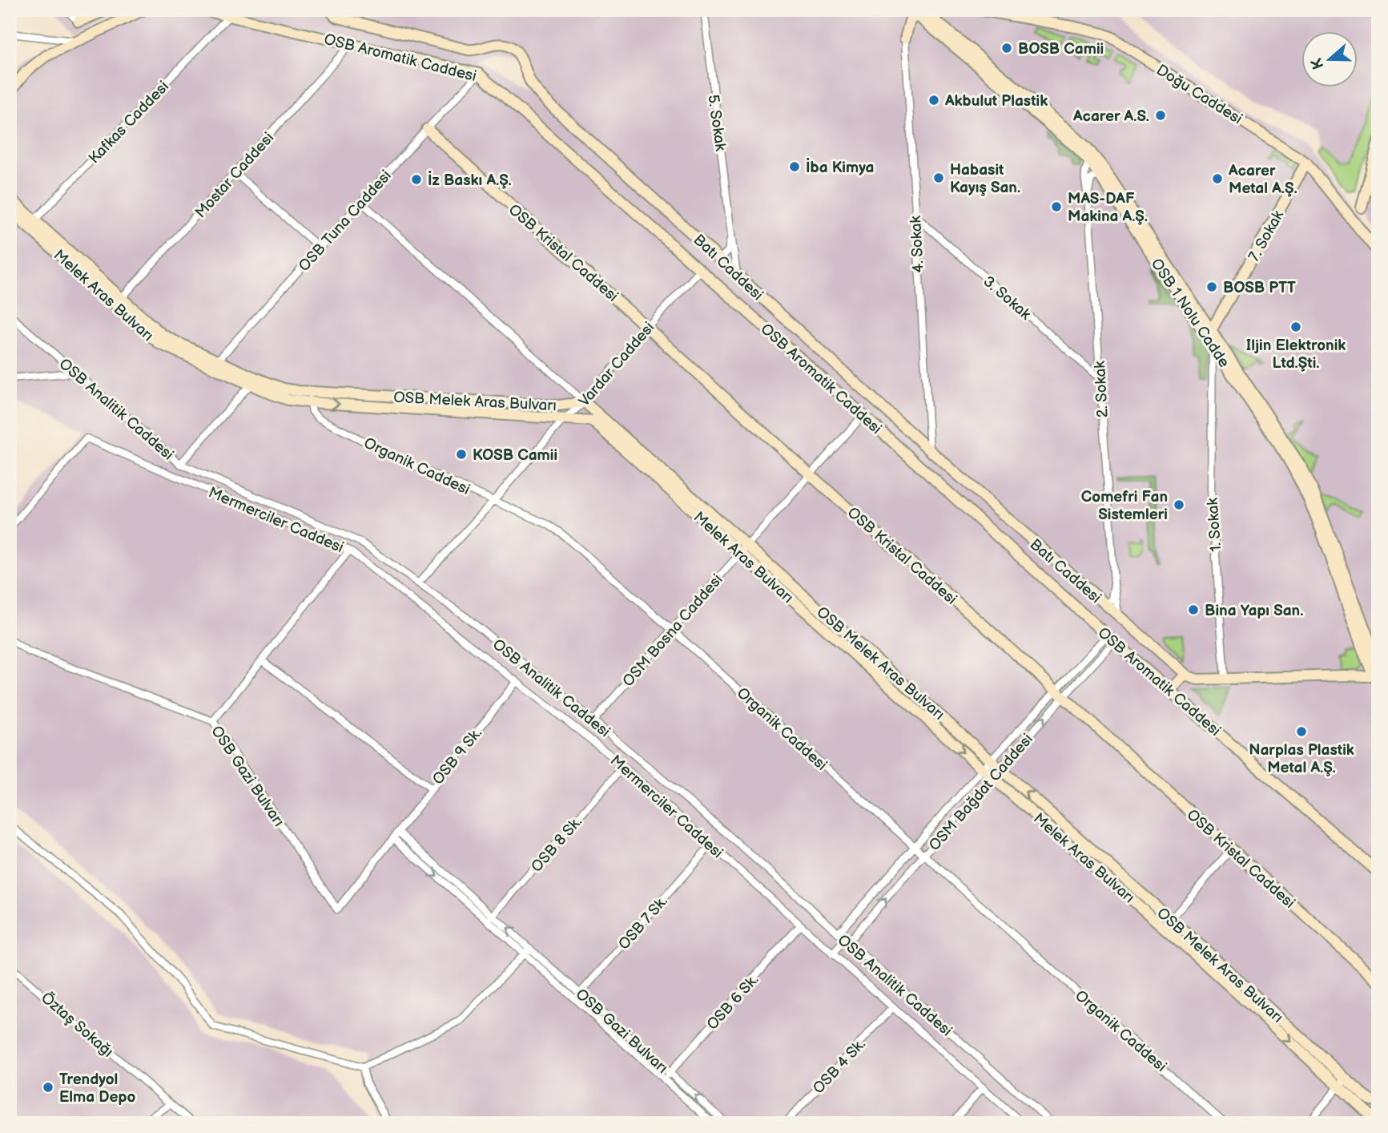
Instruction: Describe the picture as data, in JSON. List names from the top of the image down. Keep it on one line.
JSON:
{"streets":{"street":["OSB Aromatik Caddesi","Doğu Caddesi","Kafkas Caddesi","5. Sokak","Mostar Caddesi","OSB Tuna Caddesi","7. Sokak","4. Sokak","OSB Kristal Caddesi","Batı Caddesi","Melek Aras Bulvarı","3. Sokak","OSB 1 Nolu Cadde","Vardar Caddesi","2. Sokak","OSB Melek Aras Bulvarı","OSB Analitik Caddesi","Organik Caddesi","Mermerciler Caddesi","1. Sokak","OSM Bosna Caddesi","OSB 9 Sk.","OSB Gazi Bulvarı","OSM Bağdat Caddesi","OSB 8 Sk.","OSB 7 Sk.","OSB 6 Sk.","Öztaş Sokağı","OSB 4 Sk."]},"crossings":[["OSB Aromatik Caddesi","Kafkas Caddesi"],["OSB Aromatik Caddesi","Mostar Caddesi"],["OSB Aromatik Caddesi","OSB Tuna Caddesi"],["OSB Aromatik Caddesi","Vardar Caddesi"],["OSB Aromatik Caddesi","OSM Bosna Caddesi"],["OSB Aromatik Caddesi","OSM Bağdat Caddesi"],["Doğu Caddesi","7. Sokak"],["Kafkas Caddesi","OSB Melek Aras Bulvarı"],["5. Sokak","Batı Caddesi"],["Mostar Caddesi","OSB Melek Aras Bulvarı"],["OSB Tuna Caddesi","OSB Kristal Caddesi"],["OSB Tuna Caddesi","OSB Melek Aras Bulvarı"],["7. Sokak","OSB 1 Nolu Cadde"],["7. Sokak","1. Sokak"],["4. Sokak","Batı Caddesi"],["4. Sokak","3. Sokak"],["OSB Kristal Caddesi","Vardar Caddesi"],["OSB Kristal Caddesi","OSM Bosna Caddesi"],["OSB Kristal Caddesi","OSM Bağdat Caddesi"],["Batı Caddesi","OSB 1 Nolu Cadde"],["Batı Caddesi","2. Sokak"],["Batı Caddesi","1. Sokak"],["Melek Aras Bulvarı","Vardar Caddesi"],["Melek Aras Bulvarı","OSB Melek Aras Bulvarı"],["Melek Aras Bulvarı","Organik Caddesi"],["Melek Aras Bulvarı","OSM Bosna Caddesi"],["Melek Aras Bulvarı","OSM Bağdat Caddesi"],["3. Sokak","2. Sokak"],["OSB 1 Nolu Cadde","2. Sokak"],["OSB 1 Nolu Cadde","1. Sokak"],["Vardar Caddesi","OSB Melek Aras Bulvarı"],["Vardar Caddesi","OSB Analitik Caddesi"],["Vardar Caddesi","Organik Caddesi"],["OSB Melek Aras Bulvarı","Organik Caddesi"],["OSB Melek Aras Bulvarı","OSM Bosna Caddesi"],["OSB Melek Aras Bulvarı","OSM Bağdat Caddesi"],["OSB Analitik Caddesi","OSM Bosna Caddesi"],["OSB Analitik Caddesi","OSM Bağdat Caddesi"],["Organik Caddesi","OSM Bosna Caddesi"],["Organik Caddesi","OSM Bağdat Caddesi"],["Mermerciler Caddesi","OSB 9 Sk."],["Mermerciler Caddesi","OSM Bağdat Caddesi"],["Mermerciler Caddesi","OSB 8 Sk."],["Mermerciler Caddesi","OSB 7 Sk."],["Mermerciler Caddesi","OSB 6 Sk."],["Mermerciler Caddesi","OSB 4 Sk."],["OSB 9 Sk.","OSB Gazi Bulvarı"],["OSB Gazi Bulvarı","OSB 8 Sk."],["OSB Gazi Bulvarı","OSB 7 Sk."],["OSB Gazi Bulvarı","OSB 6 Sk."]],"one_way":["Melek Aras Bulvarı"],"places":["BOSB Camii","Akbulut Plastik","Acarer A.S.","İba Kimya","Habasit Kayış San.","Acarer Metal A.Ş.","İz Baskı A.Ş.","MAS-DAF Makina A.Ş.","BOSB PTT","Iljin Elektronik Ltd.Şti.","KOSB Camii","Comefri Fan Sistemleri","Bina Yapı San.","Narplas Plastik Metal A.Ş.","Trendyol Elma Depo"],"north":"left"}
